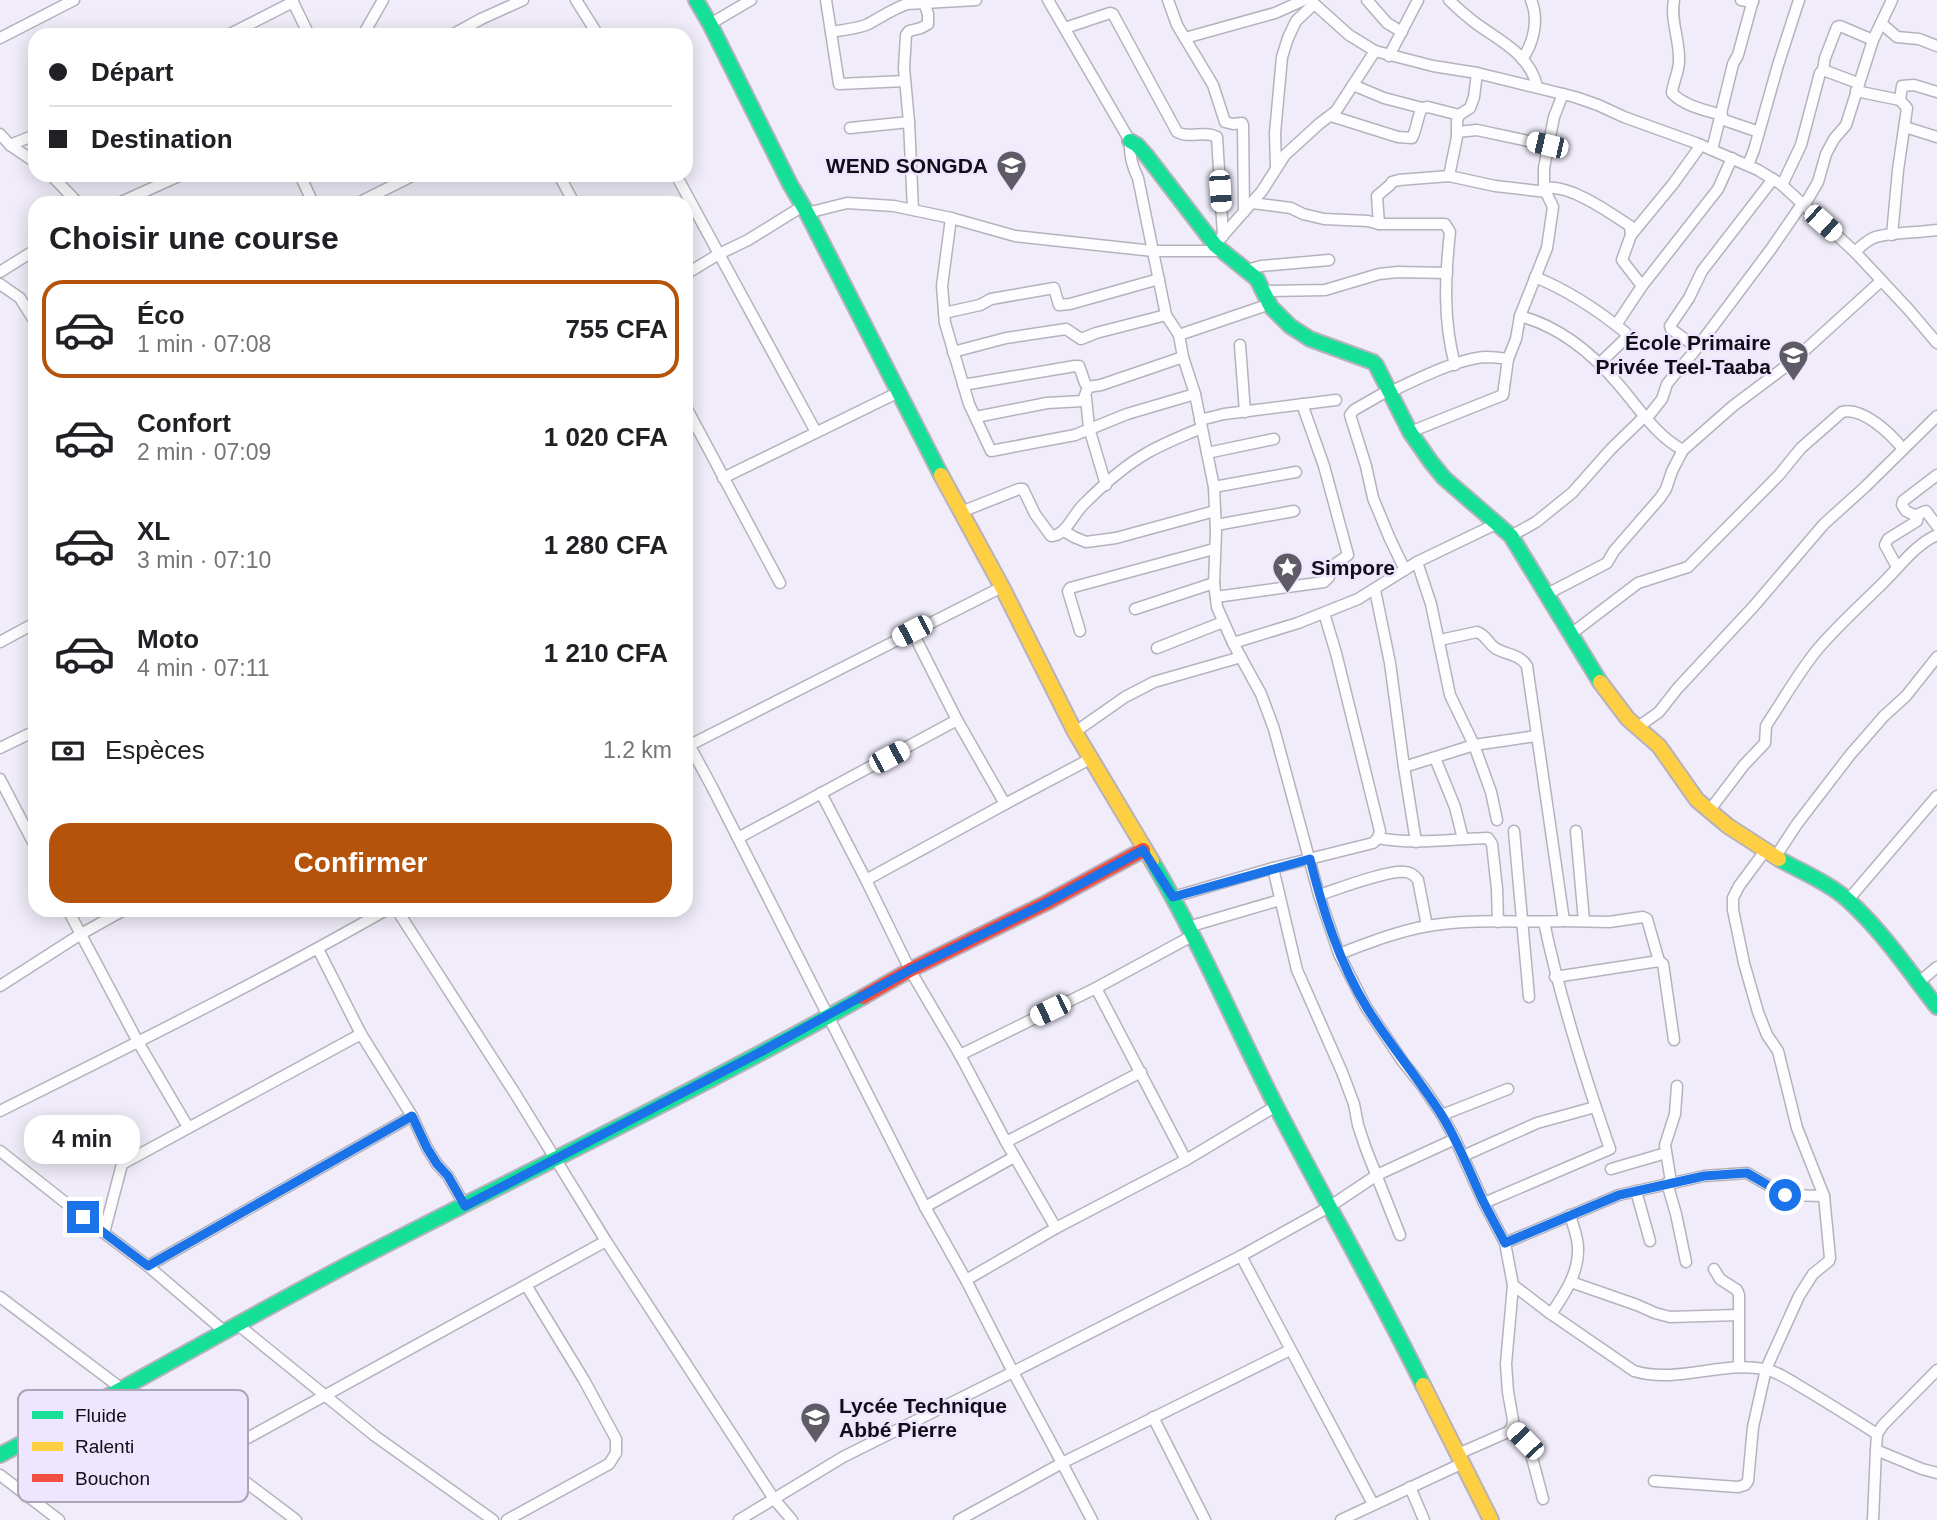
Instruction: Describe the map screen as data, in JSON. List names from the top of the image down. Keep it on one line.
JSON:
{"places":{"school or university":["WEND SONGDA","École Primaire Privée Teel-Taaba","Lycée Technique Abbé Pierre"],"place":["Simpore"]},"legend":["Fluide","Ralenti","Bouchon"],"page":{"banner":["Départ","Destination"],"heading":"Choisir une course","list":[{"name":"Éco","note":"1 min · 07:08","value":"755 CFA"},{"name":"Confort","note":"2 min · 07:09","value":"1 020 CFA"},{"name":"XL","note":"3 min · 07:10","value":"1 280 CFA"},{"name":"Moto","note":"4 min · 07:11","value":"1 210 CFA"}],"pay":["Espèces","1.2 km"],"buttons":"Confirmer","bubble":"4 min"}}
